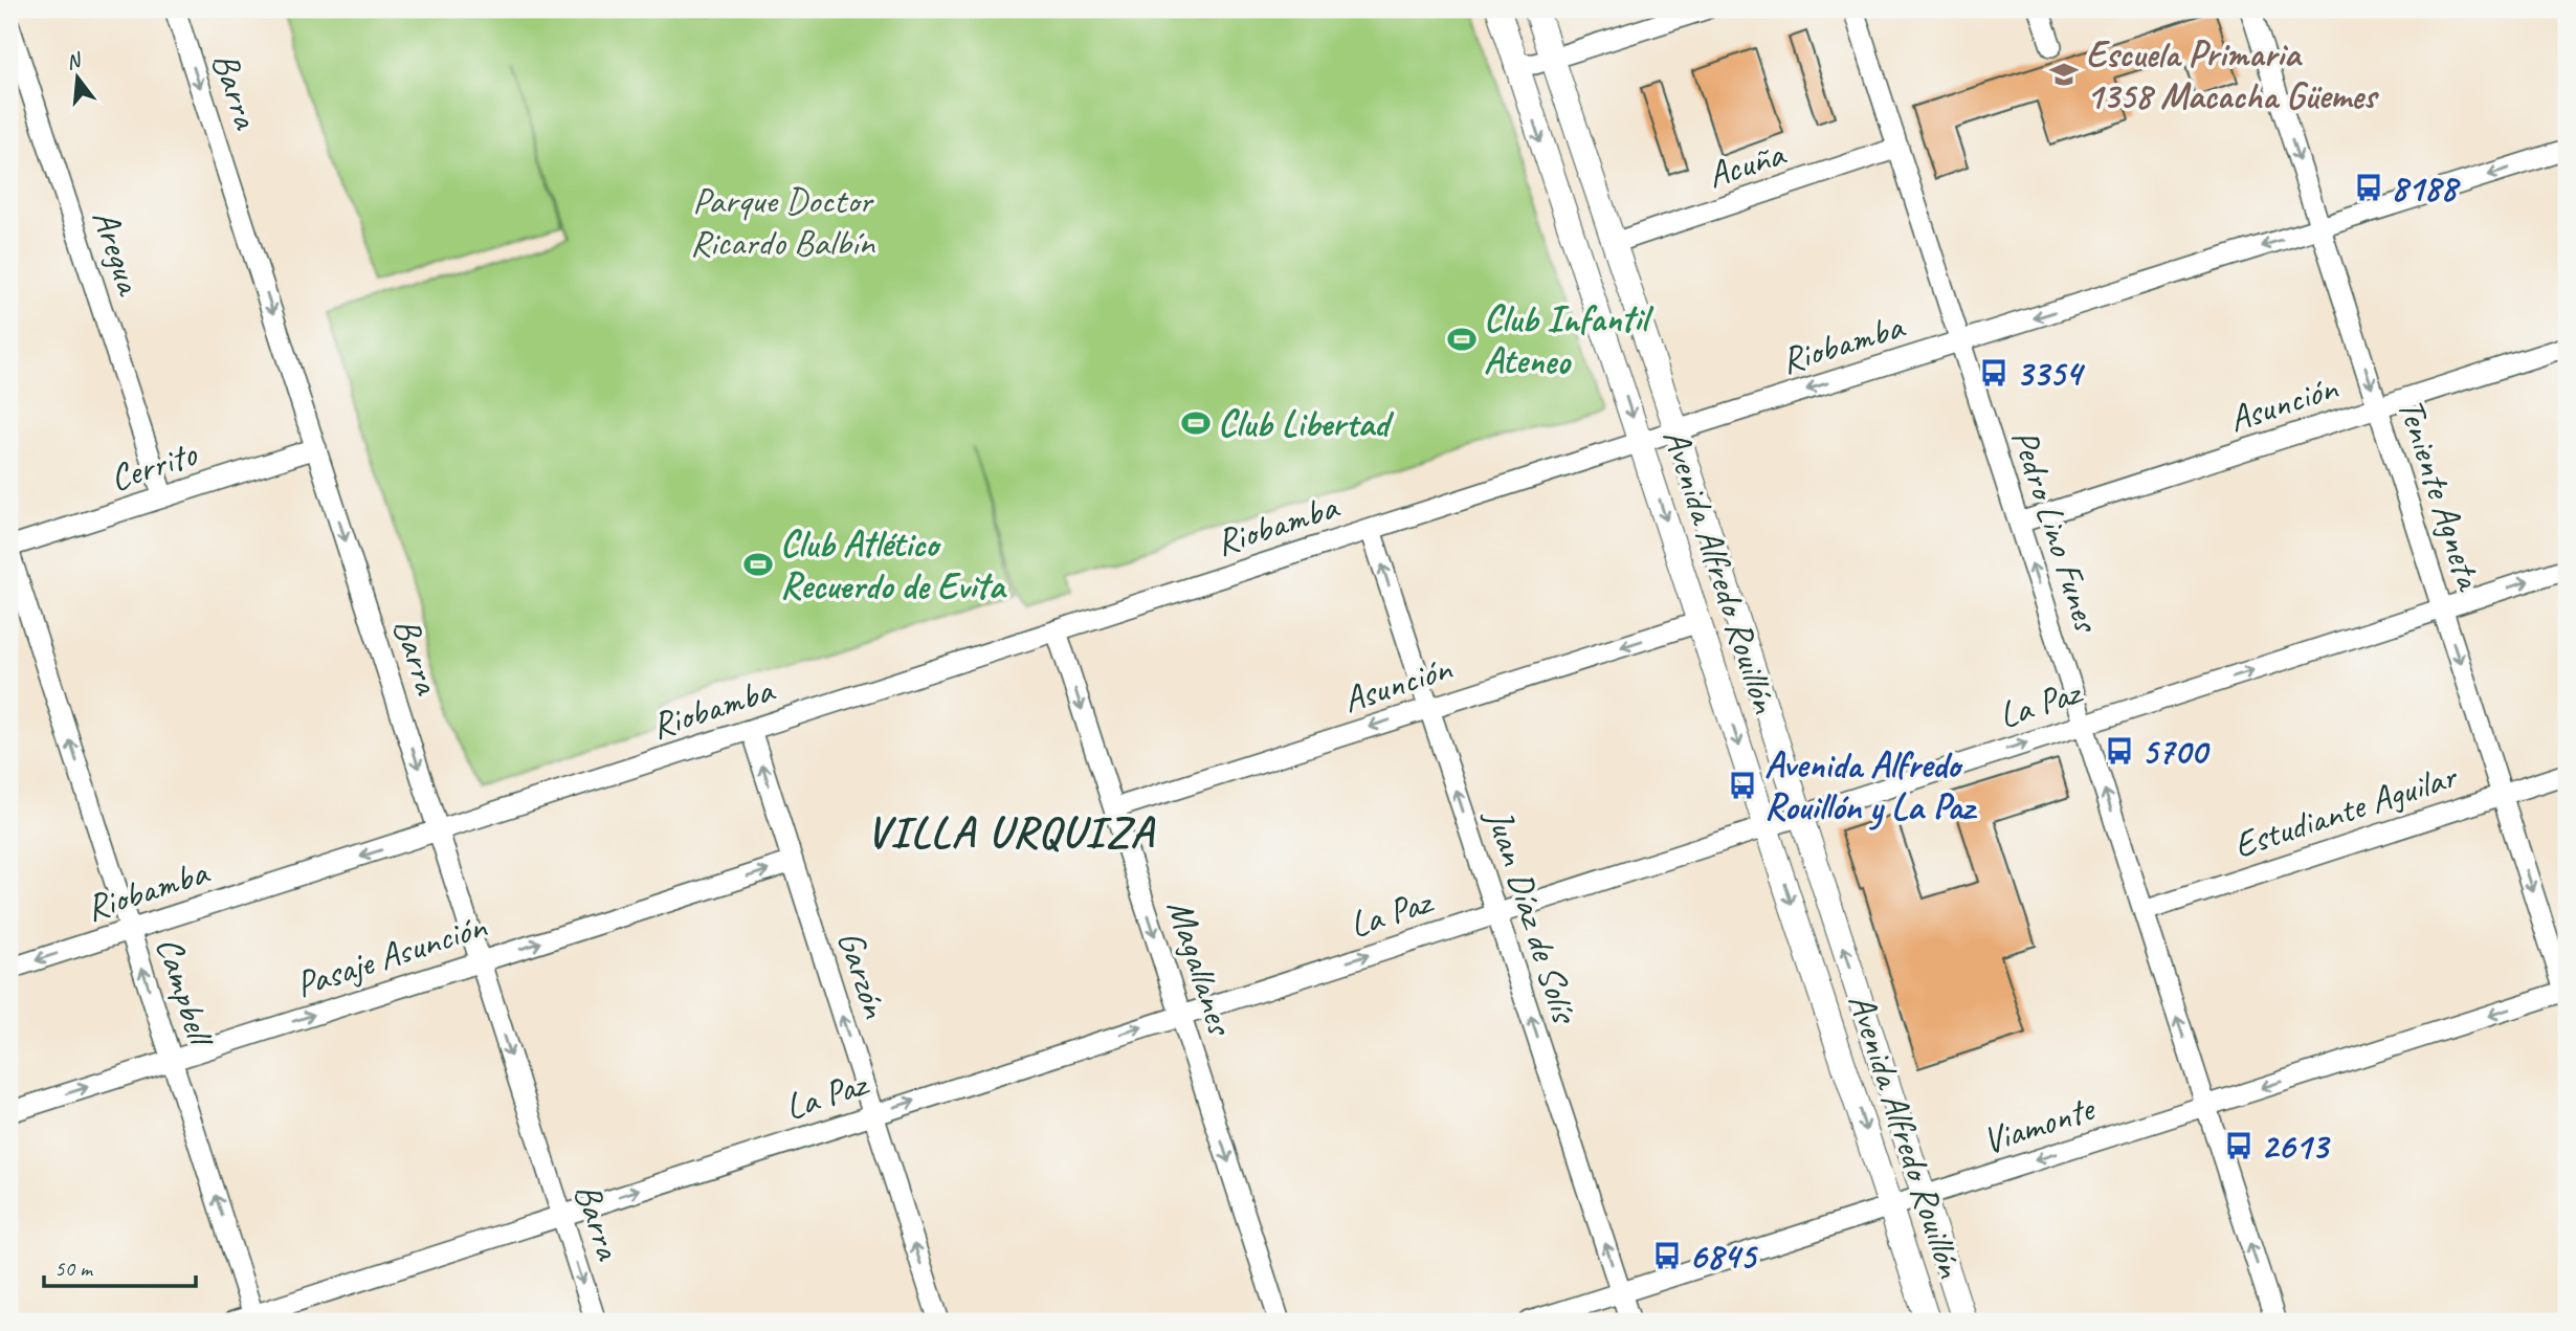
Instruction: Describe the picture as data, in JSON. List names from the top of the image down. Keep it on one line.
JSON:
{"streets":{"street":["Barra","Acuña","Aregua","Riobamba","Asunción","Cerrito","Teniente Agneta","Pedro Lino Funes","Avenida Alfredo Rouillón","La Paz","Estudiante Aguilar","Juan Díaz de Solís","Pasaje Asunción","Magallanes","Garzón","Campbell","Viamonte"]},"crossings":[["Barra","Riobamba"],["Barra","Cerrito"],["Barra","La Paz"],["Barra","Pasaje Asunción"],["Acuña","Pedro Lino Funes"],["Acuña","Avenida Alfredo Rouillón"],["Aregua","Cerrito"],["Riobamba","Teniente Agneta"],["Riobamba","Pedro Lino Funes"],["Riobamba","Avenida Alfredo Rouillón"],["Riobamba","Juan Díaz de Solís"],["Riobamba","Magallanes"],["Riobamba","Garzón"],["Riobamba","Campbell"],["Asunción","Teniente Agneta"],["Asunción","Pedro Lino Funes"],["Asunción","Avenida Alfredo Rouillón"],["Asunción","Juan Díaz de Solís"],["Asunción","Magallanes"],["Teniente Agneta","La Paz"],["Teniente Agneta","Estudiante Aguilar"],["Teniente Agneta","Viamonte"],["Pedro Lino Funes","La Paz"],["Pedro Lino Funes","Estudiante Aguilar"],["Pedro Lino Funes","Viamonte"],["Avenida Alfredo Rouillón","La Paz"],["Avenida Alfredo Rouillón","Viamonte"],["La Paz","Juan Díaz de Solís"],["La Paz","Magallanes"],["La Paz","Garzón"],["La Paz","Campbell"],["Juan Díaz de Solís","Viamonte"],["Pasaje Asunción","Garzón"],["Pasaje Asunción","Campbell"]],"one_way":["Barra","Riobamba","Asunción","Teniente Agneta","Pedro Lino Funes","La Paz","Juan Díaz de Solís","Pasaje Asunción","Magallanes","Garzón","Campbell","Viamonte"],"districts":["VILLA URQUIZA"],"parks":["Parque Doctor Ricardo Balbín"],"places":{"school or university":["Escuela Primaria 1358 Macacha Güemes"],"bus stop":["8188","3354","5700","Avenida Alfredo Rouillón y La Paz","2613","6845"],"sports":["Club Infantil Ateneo","Club Libertad","Club Atlético Recuerdo de Evita"]},"scale_bar":"50 m","north":"top"}
